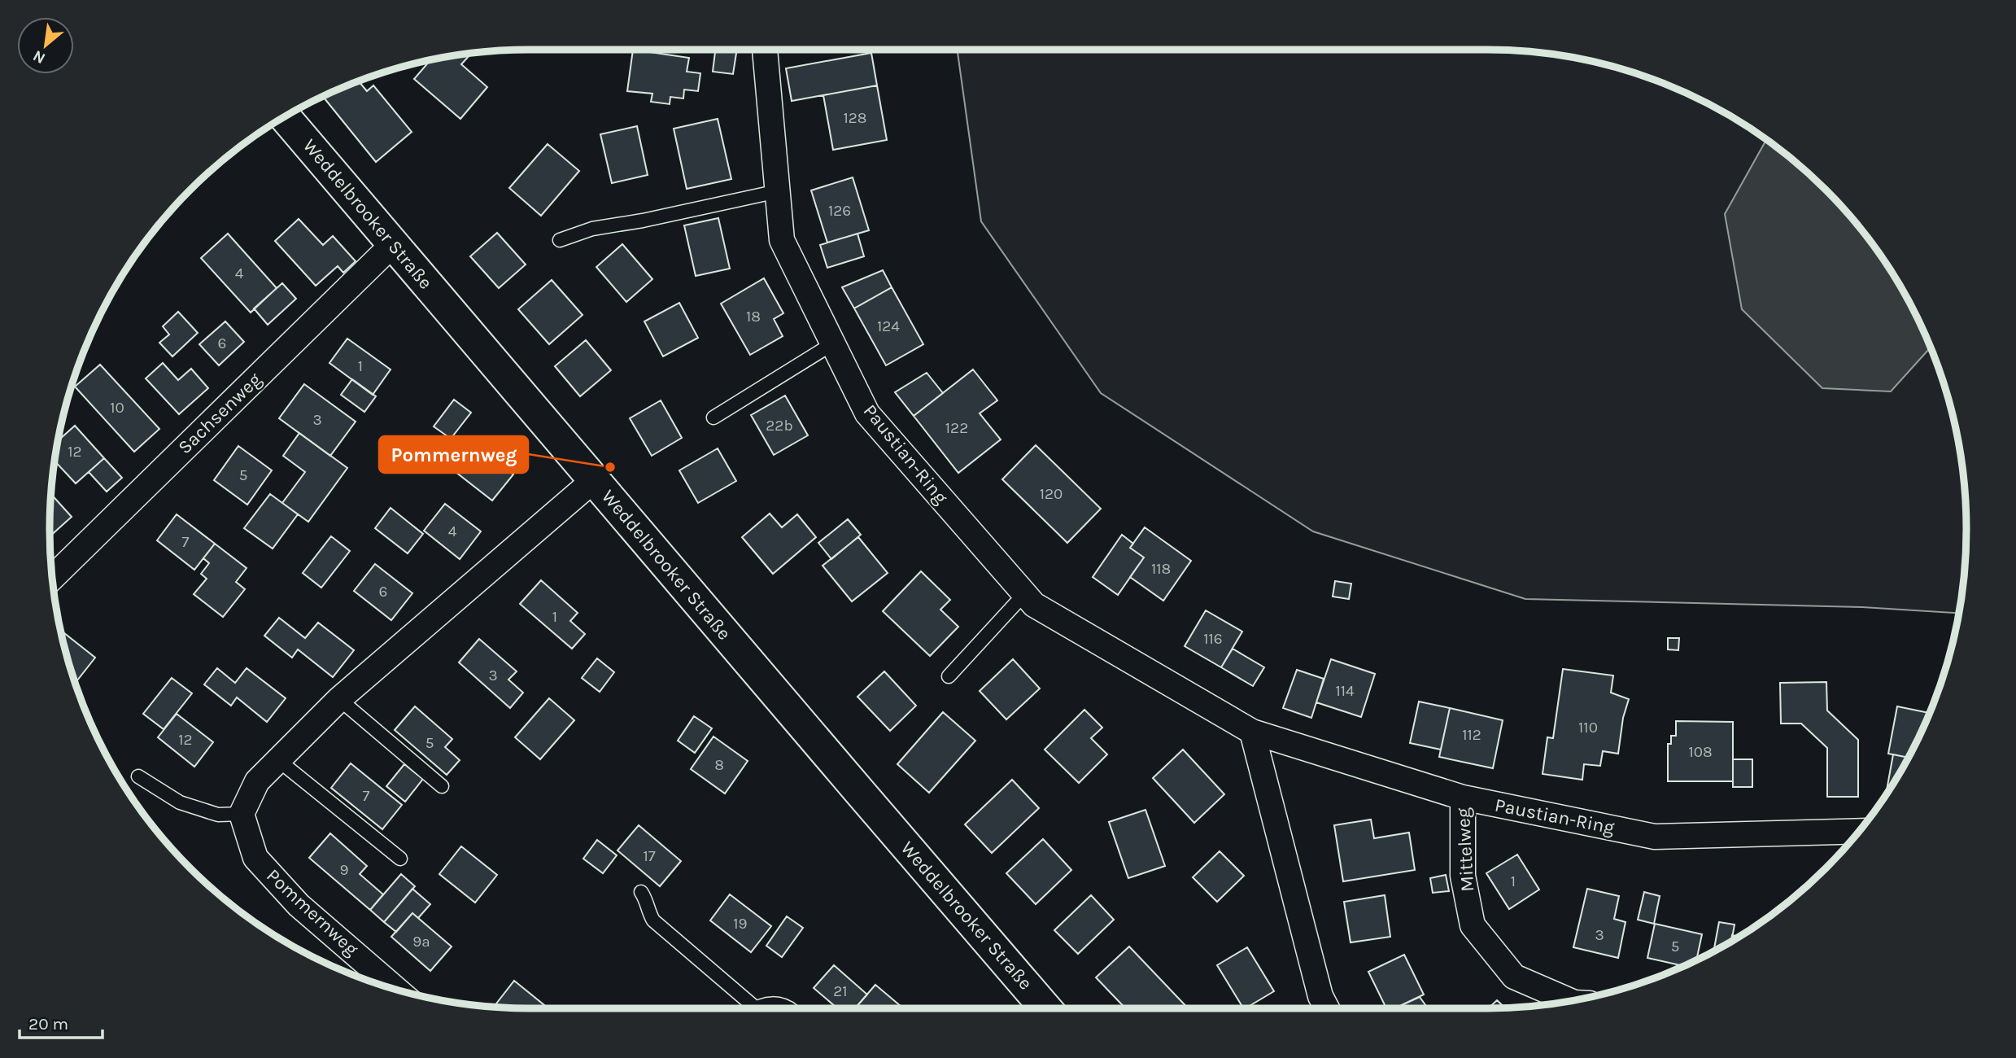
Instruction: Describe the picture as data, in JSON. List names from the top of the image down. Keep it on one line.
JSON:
{"streets":{"street":["Weddelbrooker Straße","Sachsenweg","Paustian-Ring","Mittelweg","Pommernweg"]},"crossings":[["Weddelbrooker Straße","Sachsenweg"],["Paustian-Ring","Mittelweg"]],"places":["Pommernweg"],"house_numbers":["128","126","4","18","124","6","1","10","3","22b","122","12","5","120","4","7","118","6","1","116","3","114","110","112","12","5","108","8","7","17","9","1","19","3","9a","5","21"],"scale_bar":"20 m","north":"bottom left"}
